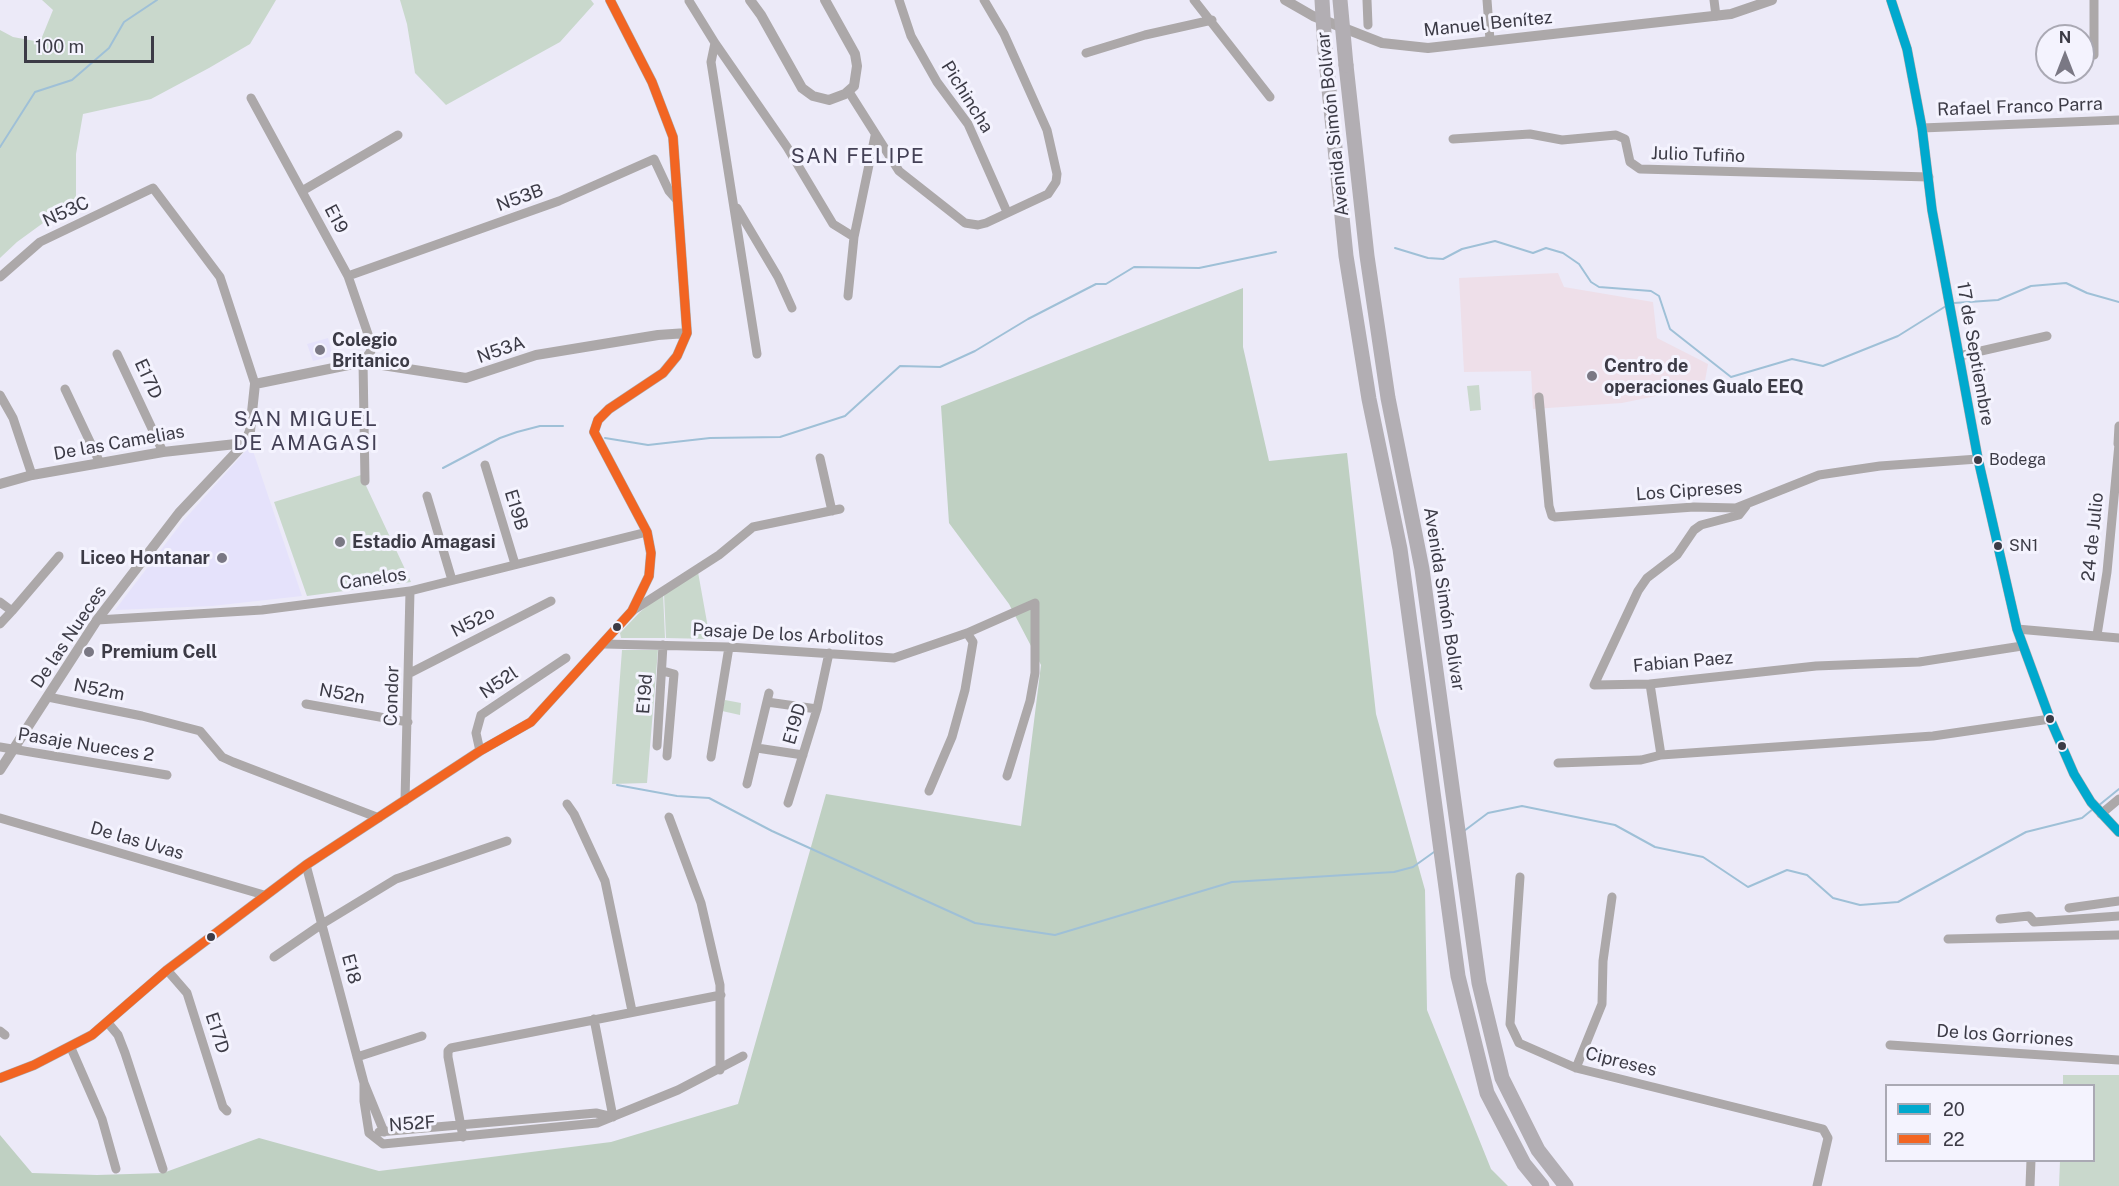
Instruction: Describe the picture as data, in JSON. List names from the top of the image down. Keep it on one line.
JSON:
{"streets":{"highway":["Avenida Simón Bolívar"],"street":["Manuel Benítez","Pichincha","Rafael Franco Parra","Julio Tufiño","N53B","N53C","E19","N53A","17 de Septiembre","E17D","De las Camelias","Los Cipreses","E19B","24 de Julio","Canelos","N52o","Pasaje De los Arbolitos","De las Nueces","Fabian Paez","N52l","N52m","N52n","E19d","Condor","E19D","Pasaje Nueces 2","De las Uvas","E18","De los Gorriones","Cipreses","N52F"]},"crossings":[["Rafael Franco Parra","17 de Septiembre"],["Julio Tufiño","17 de Septiembre"],["N53B","E19"],["N53C","N53A"],["E19","N53A"],["17 de Septiembre","Los Cipreses"],["17 de Septiembre","Fabian Paez"],["E17D","De las Camelias"],["De las Camelias","De las Nueces"],["Los Cipreses","Fabian Paez"],["E19B","Canelos"],["Canelos","De las Nueces"],["Canelos","Condor"],["N52o","Condor"],["Pasaje De los Arbolitos","E19d"],["Pasaje De los Arbolitos","E19D"],["De las Nueces","N52m"],["De las Nueces","Pasaje Nueces 2"],["N52n","Condor"],["E18","N52F"]],"districts":["SAN FELIPE","SAN MIGUEL DE AMAGASI"],"places":["Colegio Britanico","Centro de operaciones Gualo EEQ","Bodega","Estadio Amagasi","SN1","Liceo Hontanar","Premium Cell"],"lines":["transit line 20","transit line 22"],"legend":["20","22"],"scale_bar":"100 m","north":"top"}
